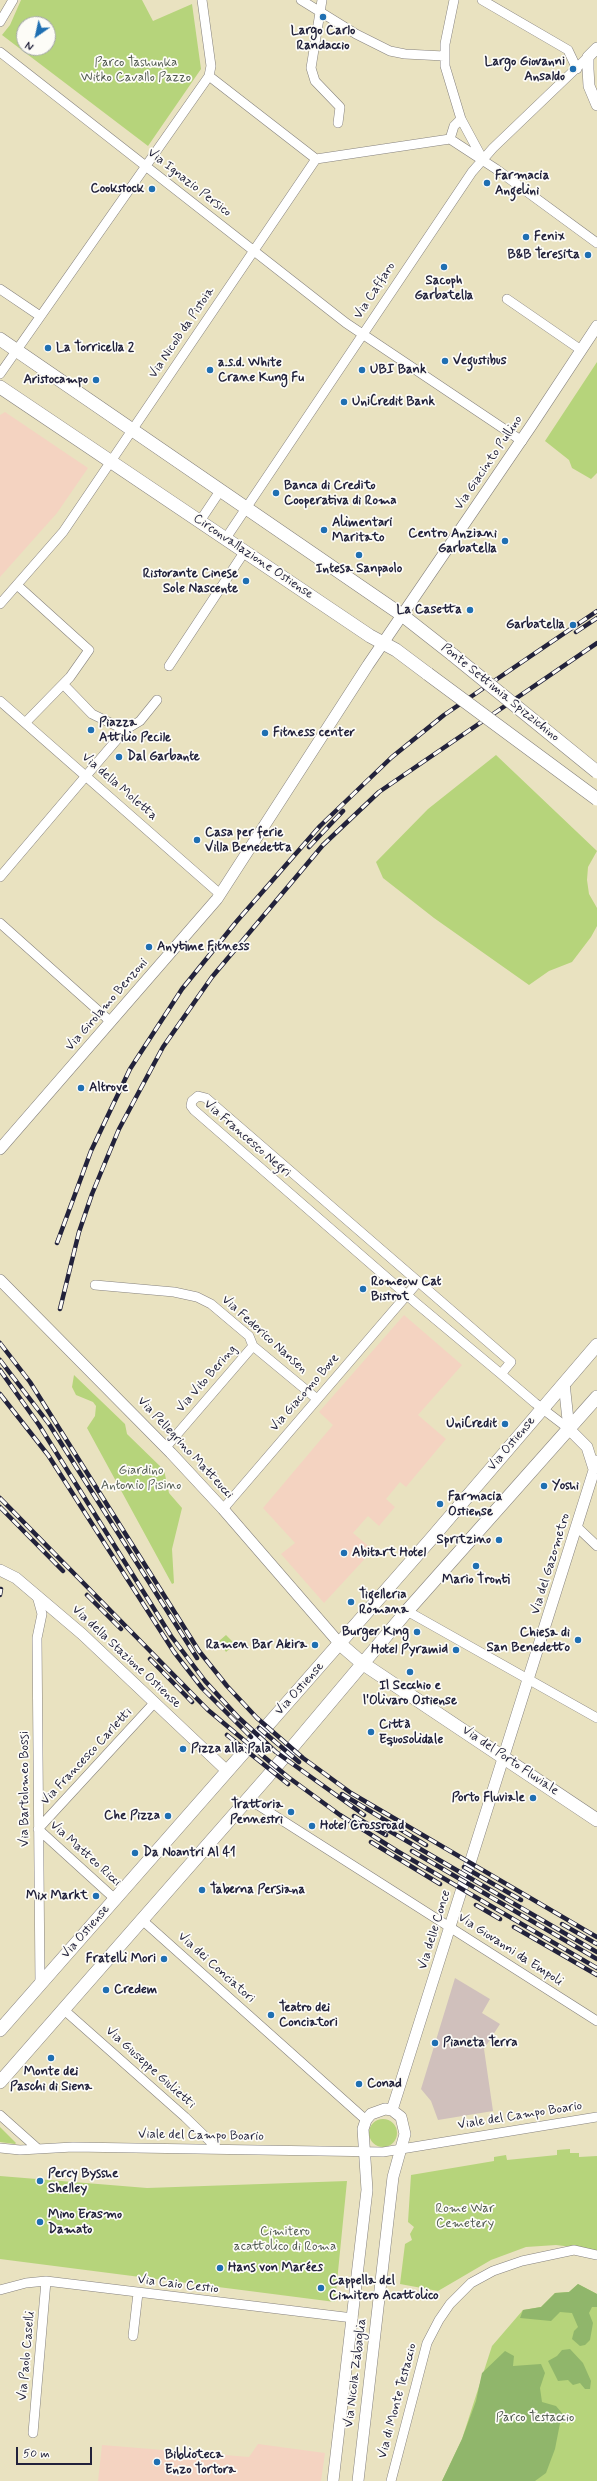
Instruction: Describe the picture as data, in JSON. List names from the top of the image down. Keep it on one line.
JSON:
{"streets":{"main road":["Circonvallazione Ostiense","Ponte Settimia Spizzichino","Via Ostiense","Via del Porto Fluviale"],"street":["Via Ignazio Persico","Via Caffaro","Via Nicolò da Pistoia","Via Giacinto Pullino","Via della Moletta","Via Girolamo Benzoni","Via Francesco Negri","Via Federico Nansen","Via Vito Bering","Via Giacomo Bove","Via Pellegrino Matteucci","Via del Gazometro","Via della Stazione Ostiense","Via Francesco Carletti","Via Bartolomeo Bossi","Via Matteo Ricci","Via delle Conce","Via Giovanni da Empoli","Via dei Conciatori","Via Giuseppe Giulietti","Viale del Campo Boario","Via Caio Cestio","Via Paolo Caselli","Via Nicola Zabaglia","Via di Monte Testaccio"]},"crossings":[["Via Ignazio Persico","Via Caffaro"],["Via Ignazio Persico","Via Nicolò da Pistoia"],["Via Ignazio Persico","Via Giacinto Pullino"],["Via Caffaro","Circonvallazione Ostiense"],["Via Giacinto Pullino","Ponte Settimia Spizzichino"],["Via Giacinto Pullino","Via Girolamo Benzoni"],["Circonvallazione Ostiense","Ponte Settimia Spizzichino"],["Circonvallazione Ostiense","Via Girolamo Benzoni"],["Ponte Settimia Spizzichino","Via Girolamo Benzoni"],["Via della Moletta","Via Girolamo Benzoni"],["Via Francesco Negri","Via Giacomo Bove"],["Via Francesco Negri","Via Ostiense"],["Via Federico Nansen","Via Vito Bering"],["Via Federico Nansen","Via Giacomo Bove"],["Via Vito Bering","Via Pellegrino Matteucci"],["Via Giacomo Bove","Via Pellegrino Matteucci"],["Via Ostiense","Via Pellegrino Matteucci"],["Via Ostiense","Via della Stazione Ostiense"],["Via Ostiense","Via Bartolomeo Bossi"],["Via Ostiense","Via Matteo Ricci"],["Via del Gazometro","Via del Porto Fluviale"],["Via del Gazometro","Via delle Conce"],["Via della Stazione Ostiense","Via Francesco Carletti"],["Via della Stazione Ostiense","Via Bartolomeo Bossi"],["Via Francesco Carletti","Via Bartolomeo Bossi"],["Via Francesco Carletti","Via Matteo Ricci"],["Via del Porto Fluviale","Via delle Conce"],["Via Bartolomeo Bossi","Via Matteo Ricci"],["Via delle Conce","Via Giovanni da Empoli"],["Via delle Conce","Via dei Conciatori"],["Via delle Conce","Viale del Campo Boario"],["Via delle Conce","Via Nicola Zabaglia"],["Via dei Conciatori","Viale del Campo Boario"],["Via dei Conciatori","Via Nicola Zabaglia"],["Via Giuseppe Giulietti","Viale del Campo Boario"],["Viale del Campo Boario","Via Nicola Zabaglia"],["Via Caio Cestio","Via Paolo Caselli"],["Via Caio Cestio","Via Nicola Zabaglia"]],"parks":["Parco Tashunka Witko Cavallo Pazzo","Giardino Antonio Pisino","Rome War Cemetery","Cimitero acattolico di Roma","Parco Testaccio"],"places":["Largo Carlo Randaccio","Largo Giovanni Ansaldo","Farmacia Angelini","Cookstock","Fenix","B&B Teresita","Sacoph Garbatella","La Torricella 2","Vegustibus","a.s.d. White Crane Kung Fu","UBI Bank","Aristocampo","UniCredit Bank","Banca di Credito Cooperativa di Roma","Alimentari Maritato","Centro Anziani Garbatella","Intesa Sanpaolo","Ristorante Cinese Sole Nascente","La Casetta","Garbatella","Piazza Attilio Pecile","Fitness center","Dal Garbante","Casa per ferie Villa Benedetta","Anytime Fitness","Altrove","Romeow Cat Bistrot","UniCredit","Yoshi","Farmacia Ostiense","Spritzino","Abitart Hotel","Mario Tronti","Tigelleria Romana","Burger King","Chiesa di San Benedetto","Ramen Bar Akira","Hotel Pyramid","Il Secchio e l'Olivaro Ostiense","Città Equosolidale","Pizza alla Pala","Porto Fluviale","Trattoria Pennestri","Che Pizza","Hotel Crossroad","Da Noantri Al 41","Taberna Persiana","Mix Markt","Fratelli Mori","Credem","Teatro dei Conciatori","Pianeta Terra","Monte dei Paschi di Siena","Conad","Percy Bysshe Shelley","Mino Erasmo Damato","Hans von Marées","Cappella del Cimitero Acattolico","Biblioteca Enzo Tortora"],"scale_bar":"50 m","north":"bottom left"}
